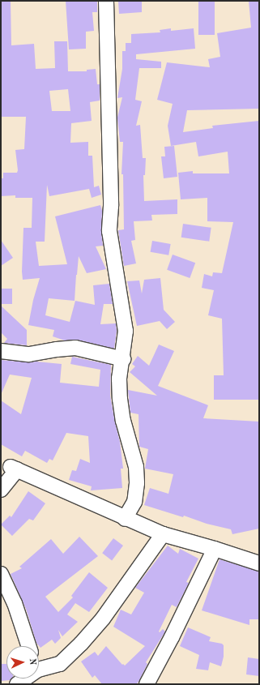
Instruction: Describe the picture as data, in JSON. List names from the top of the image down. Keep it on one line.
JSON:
{"north":"right"}
